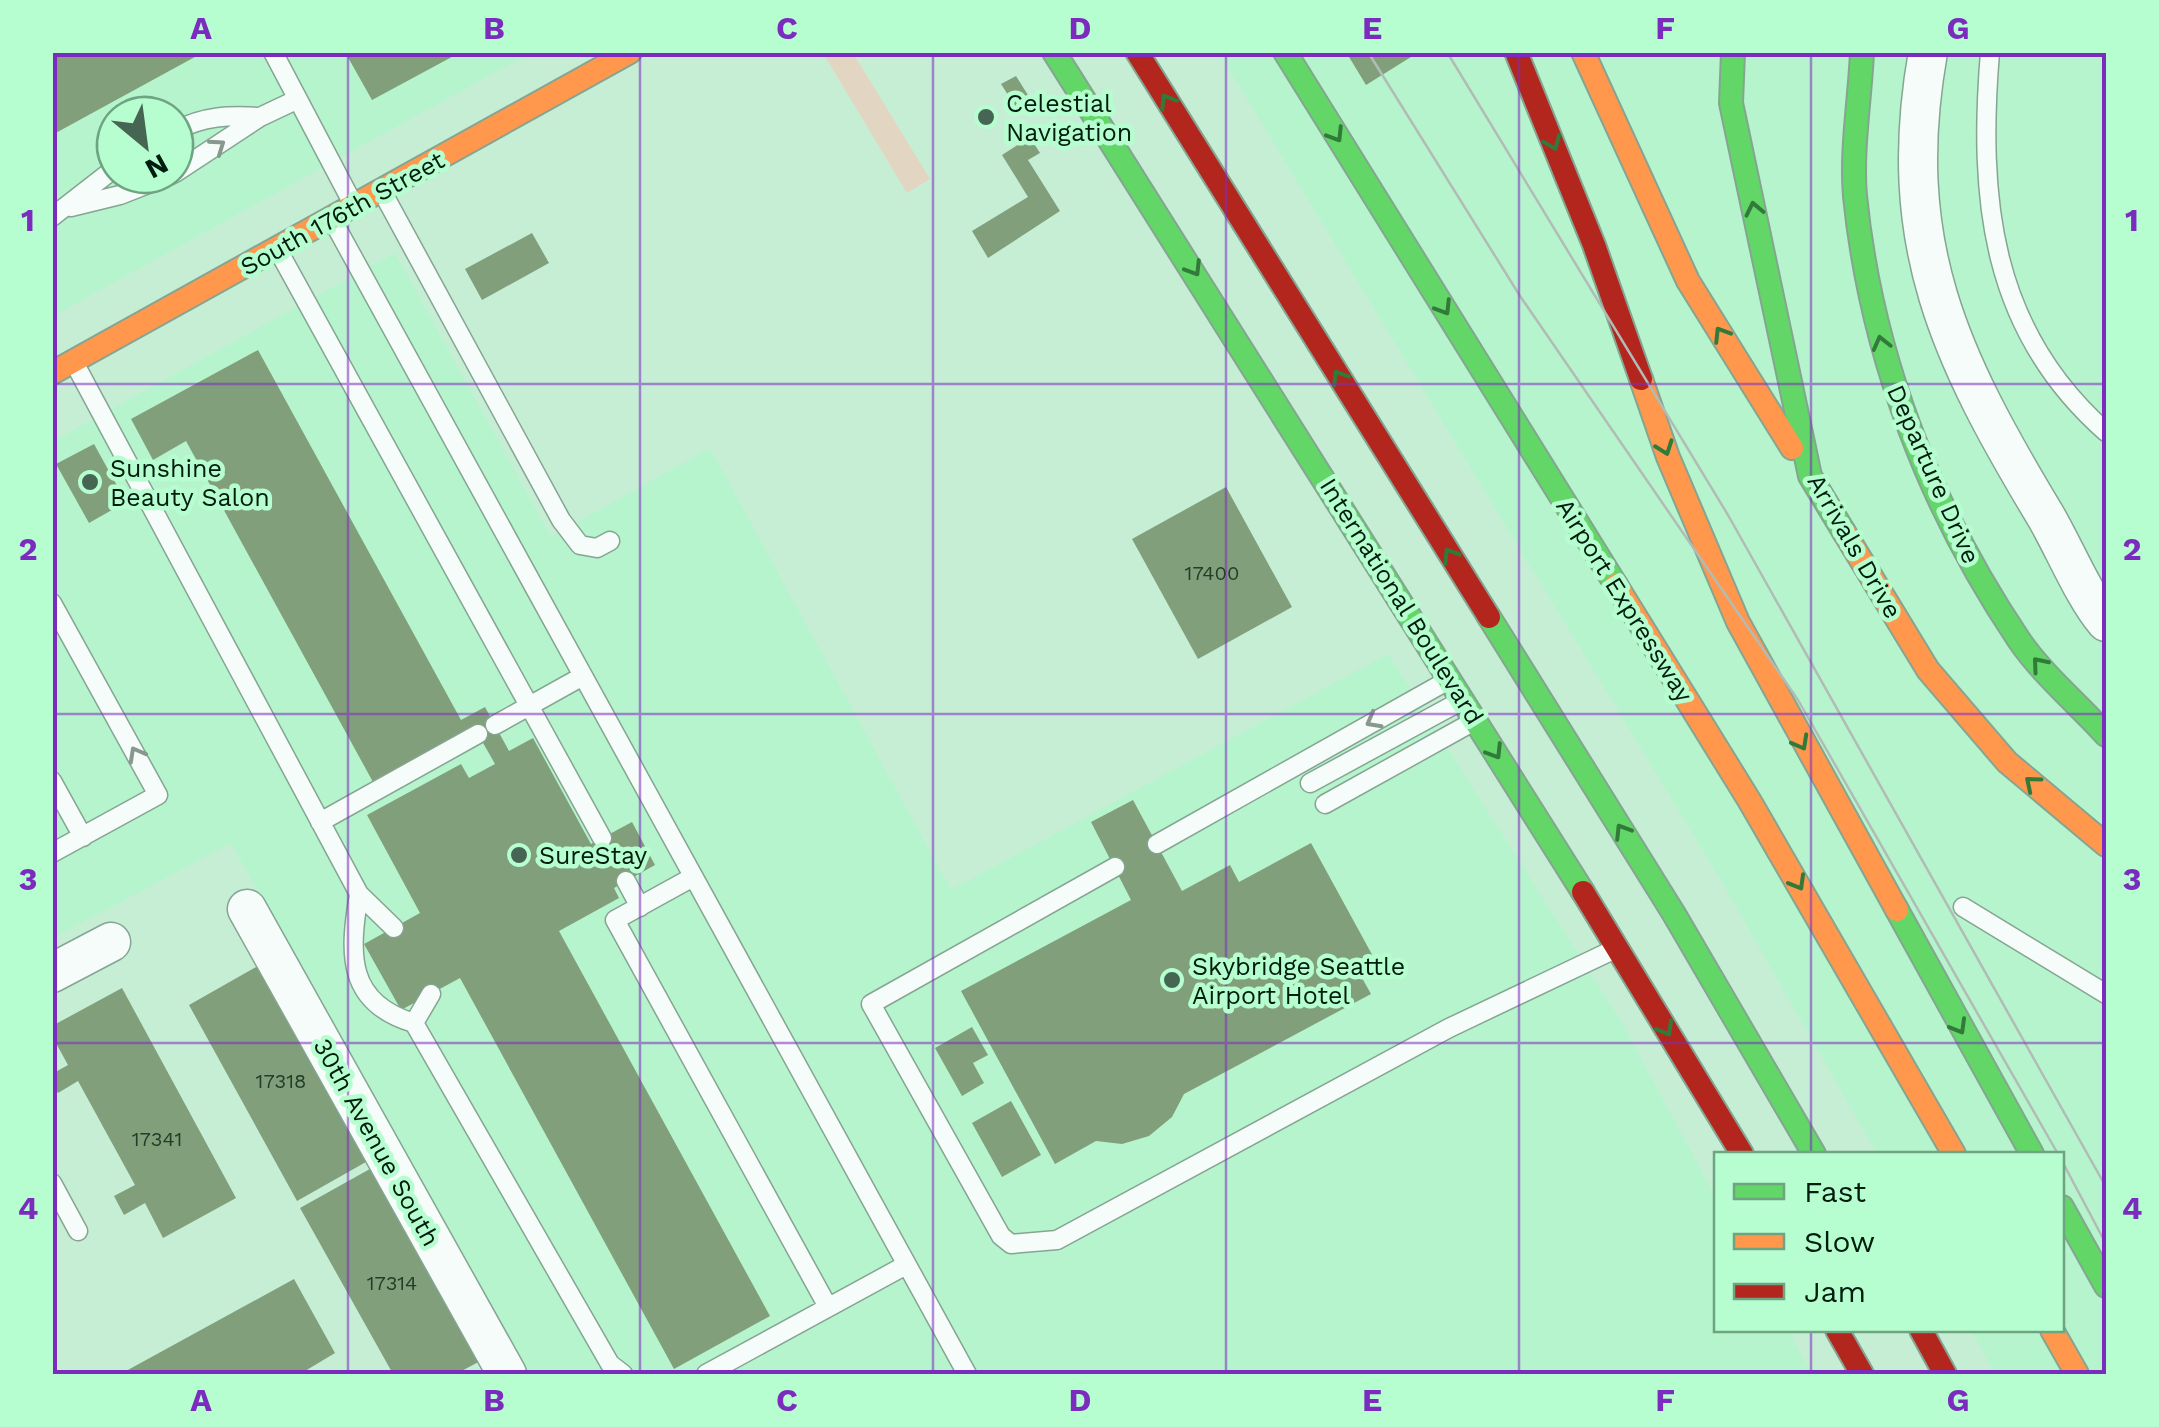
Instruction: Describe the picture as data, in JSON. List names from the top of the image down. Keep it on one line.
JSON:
{"streets":{"main road":["South 176th Street","Departure Drive","Arrivals Drive","Airport Expressway","International Boulevard"],"street":["30th Avenue South"]},"places":["Celestial Navigation","Sunshine Beauty Salon","SureStay","Skybridge Seattle Airport Hotel"],"house_numbers":["17400","17318","17341","17314"],"legend":["Fast","Slow","Jam"],"north":"bottom right","grid":{"columns":["A","B","C","D","E","F","G"],"rows":["1","2","3","4"]}}
